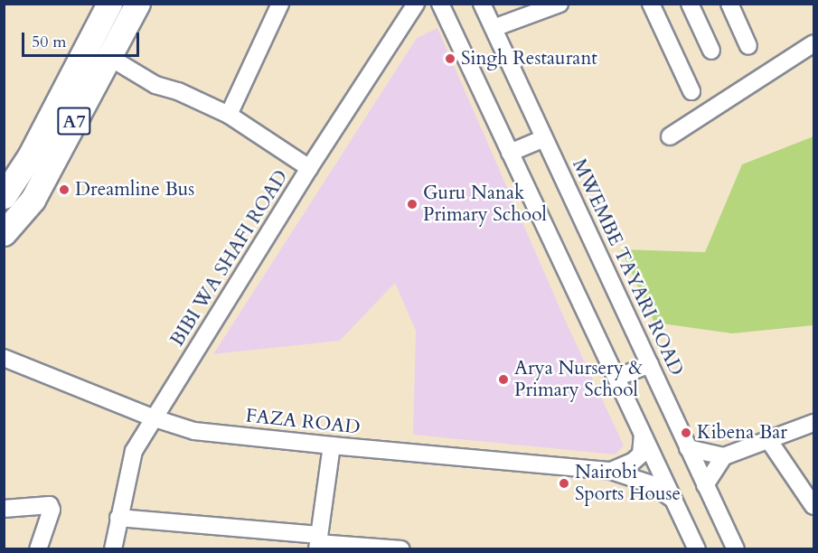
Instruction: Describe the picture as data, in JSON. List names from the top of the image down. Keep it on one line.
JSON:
{"streets":{"highway":["A7"],"street":["BIBI WA SHAFI ROAD","MWEMBE TAYARI ROAD","FAZA ROAD"]},"crossings":[["BIBI WA SHAFI ROAD","FAZA ROAD"]],"places":["Singh Restaurant","Dreamline Bus","Guru Nanak Primary School","Arya Nursery & Primary School","Kibena Bar","Nairobi Sports House"],"scale_bar":"50 m"}
